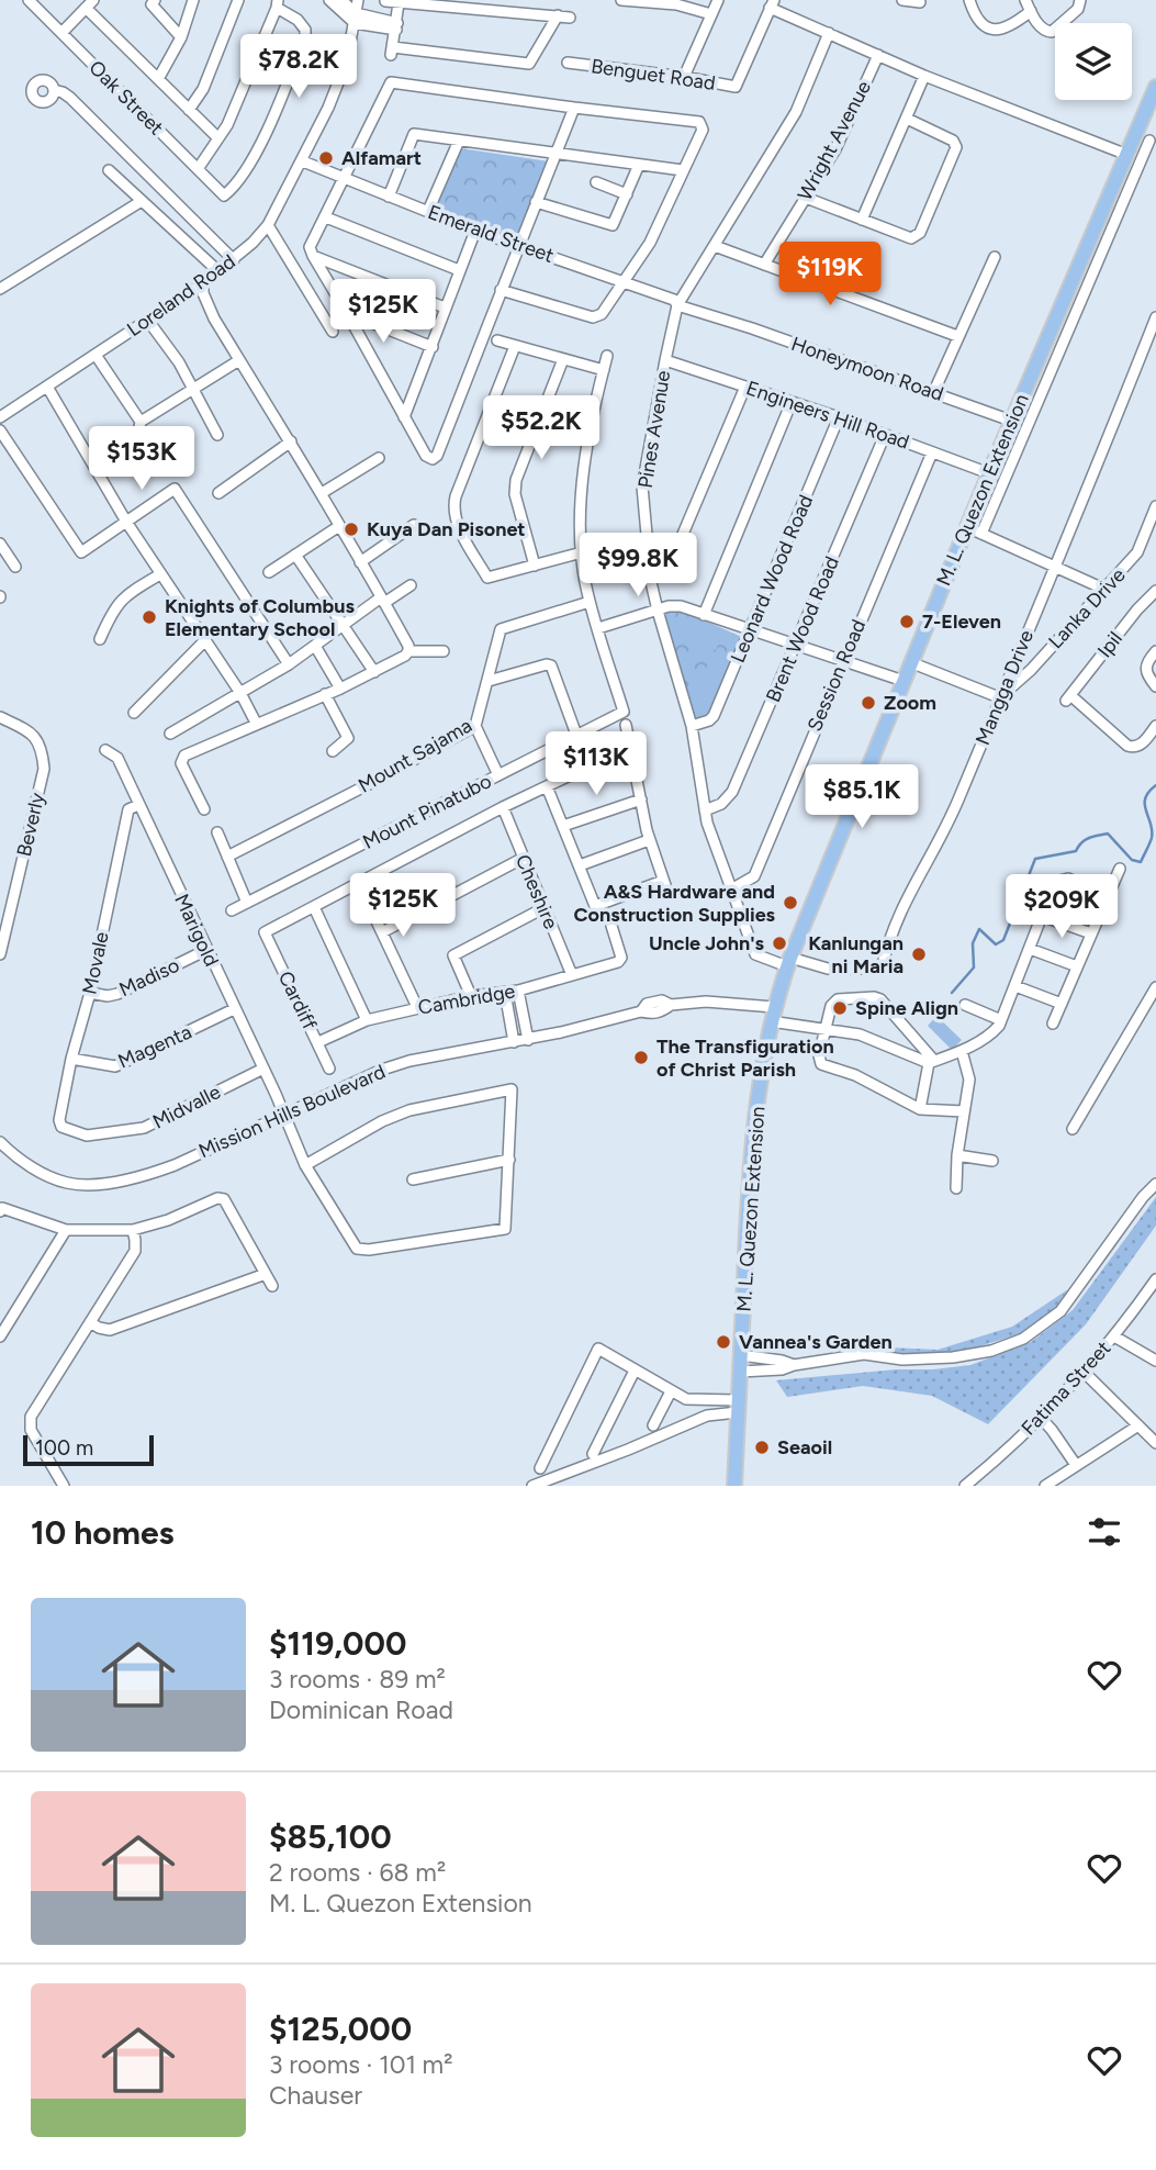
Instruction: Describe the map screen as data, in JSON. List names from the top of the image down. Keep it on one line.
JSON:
{"streets":{"main road":["M. L. Quezon Extension"],"street":["Benguet Road","Oak Street","Wright Avenue","Emerald Street","Loreland Road","Honeymoon Road","Engineers Hill Road","Pines Avenue","Leonard Wood Road","Lanka Drive","Brent Wood Road","Ipil","Session Road","Mangga Drive","Mount Sajama","Mount Pinatubo","Beverly","Cheshire","Marigold","Movale","Madiso","Cambridge","Cardiff","Magenta","Midvalle","Mission Hills Boulevard","Fatima Street"]},"crossings":[["Emerald Street","Loreland Road"],["Emerald Street","Honeymoon Road"],["Emerald Street","Pines Avenue"],["Honeymoon Road","Pines Avenue"],["Honeymoon Road","M. L. Quezon Extension"],["Engineers Hill Road","Pines Avenue"],["Engineers Hill Road","M. L. Quezon Extension"],["Engineers Hill Road","Leonard Wood Road"],["Engineers Hill Road","Brent Wood Road"],["Engineers Hill Road","Session Road"],["Pines Avenue","M. L. Quezon Extension"],["Pines Avenue","Leonard Wood Road"],["Pines Avenue","Brent Wood Road"],["Pines Avenue","Session Road"],["Pines Avenue","Mangga Drive"],["M. L. Quezon Extension","Mangga Drive"],["M. L. Quezon Extension","Mission Hills Boulevard"],["Lanka Drive","Mangga Drive"],["Cheshire","Cambridge"],["Marigold","Movale"],["Marigold","Madiso"],["Marigold","Magenta"],["Marigold","Midvalle"],["Marigold","Mission Hills Boulevard"],["Movale","Madiso"],["Movale","Magenta"],["Movale","Midvalle"],["Cambridge","Cardiff"]],"places":["Alfamart","Kuya Dan Pisonet","Knights of Columbus Elementary School","7-Eleven","Zoom","A&S Hardware and Construction Supplies","Uncle John's","Kanlungan ni Maria","Spine Align","The Transfiguration of Christ Parish","Vannea's Garden","Seaoil"],"scale_bar":"100 m","page":{"price":["$78.2K","$119K","$125K","$52.2K","$153K","$99.8K","$113K","$85.1K","$125K","$209K"],"scale":"100 m","heading":"10 homes","list":[{"name":"$119,000","note":"3 rooms · 89 m² · Dominican Road"},{"name":"$85,100","note":"2 rooms · 68 m² · M. L. Quezon Extension"},{"name":"$125,000","note":"3 rooms · 101 m² · Chauser"}]}}
